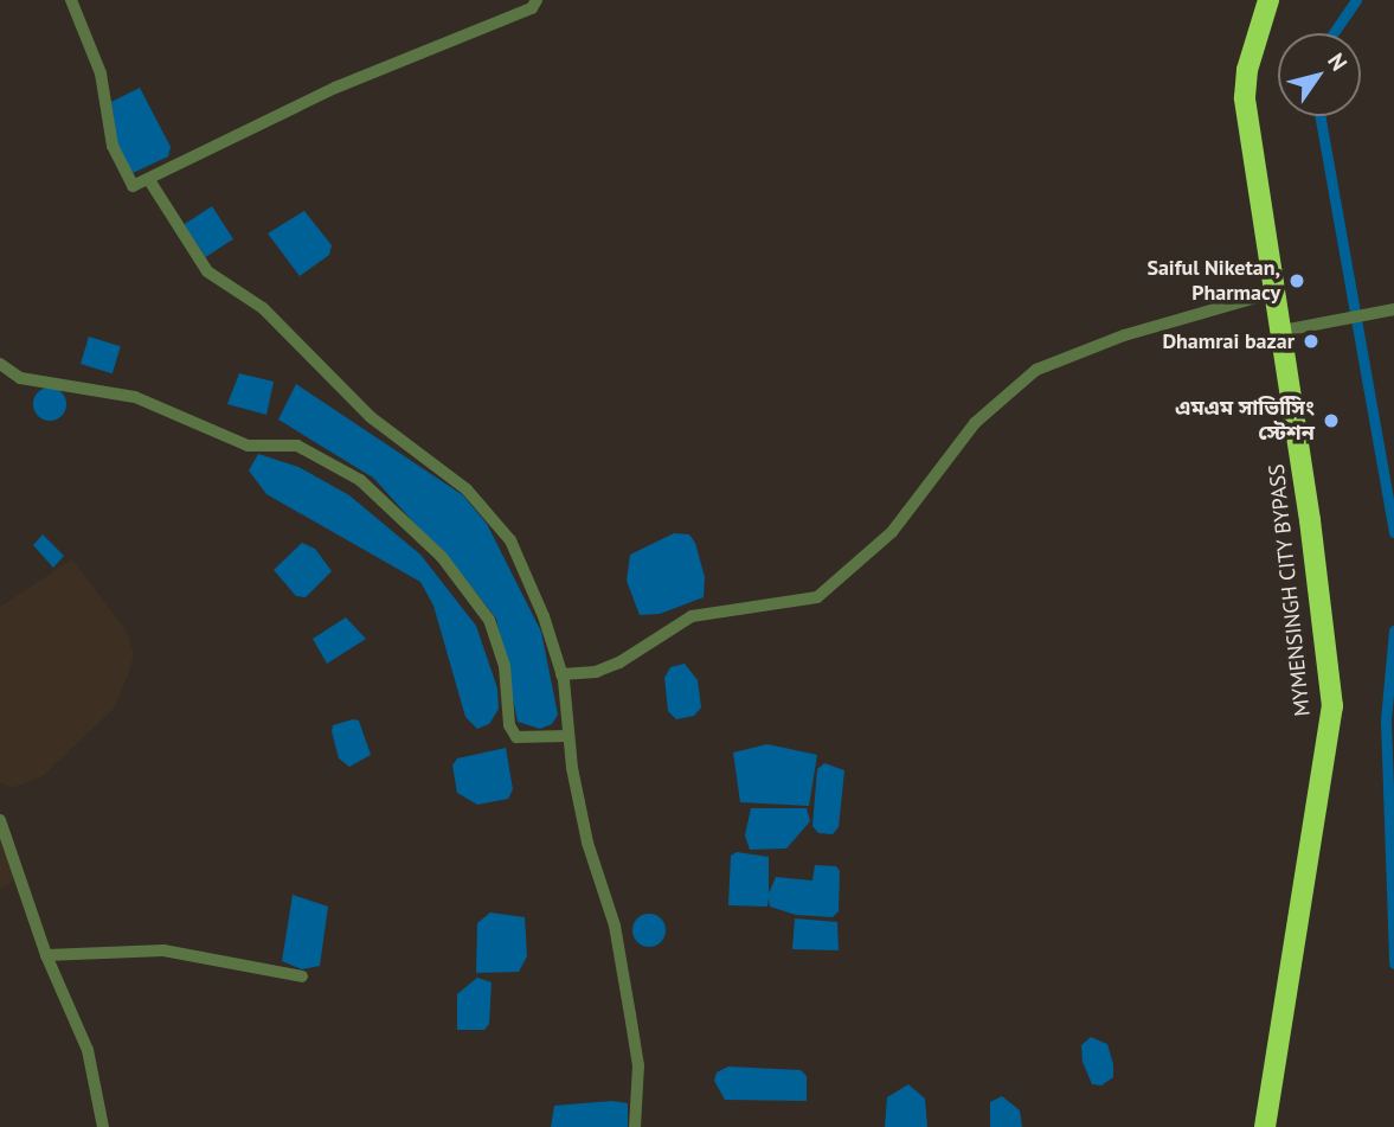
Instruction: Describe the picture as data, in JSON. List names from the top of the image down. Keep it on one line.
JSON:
{"streets":{"highway":["MYMENSINGH CITY BYPASS"]},"places":["Saiful Niketan, Pharmacy","Dhamrai bazar","এমএম সাভ‌িসি‌িং স্ট‌েশন"],"north":"top right"}
